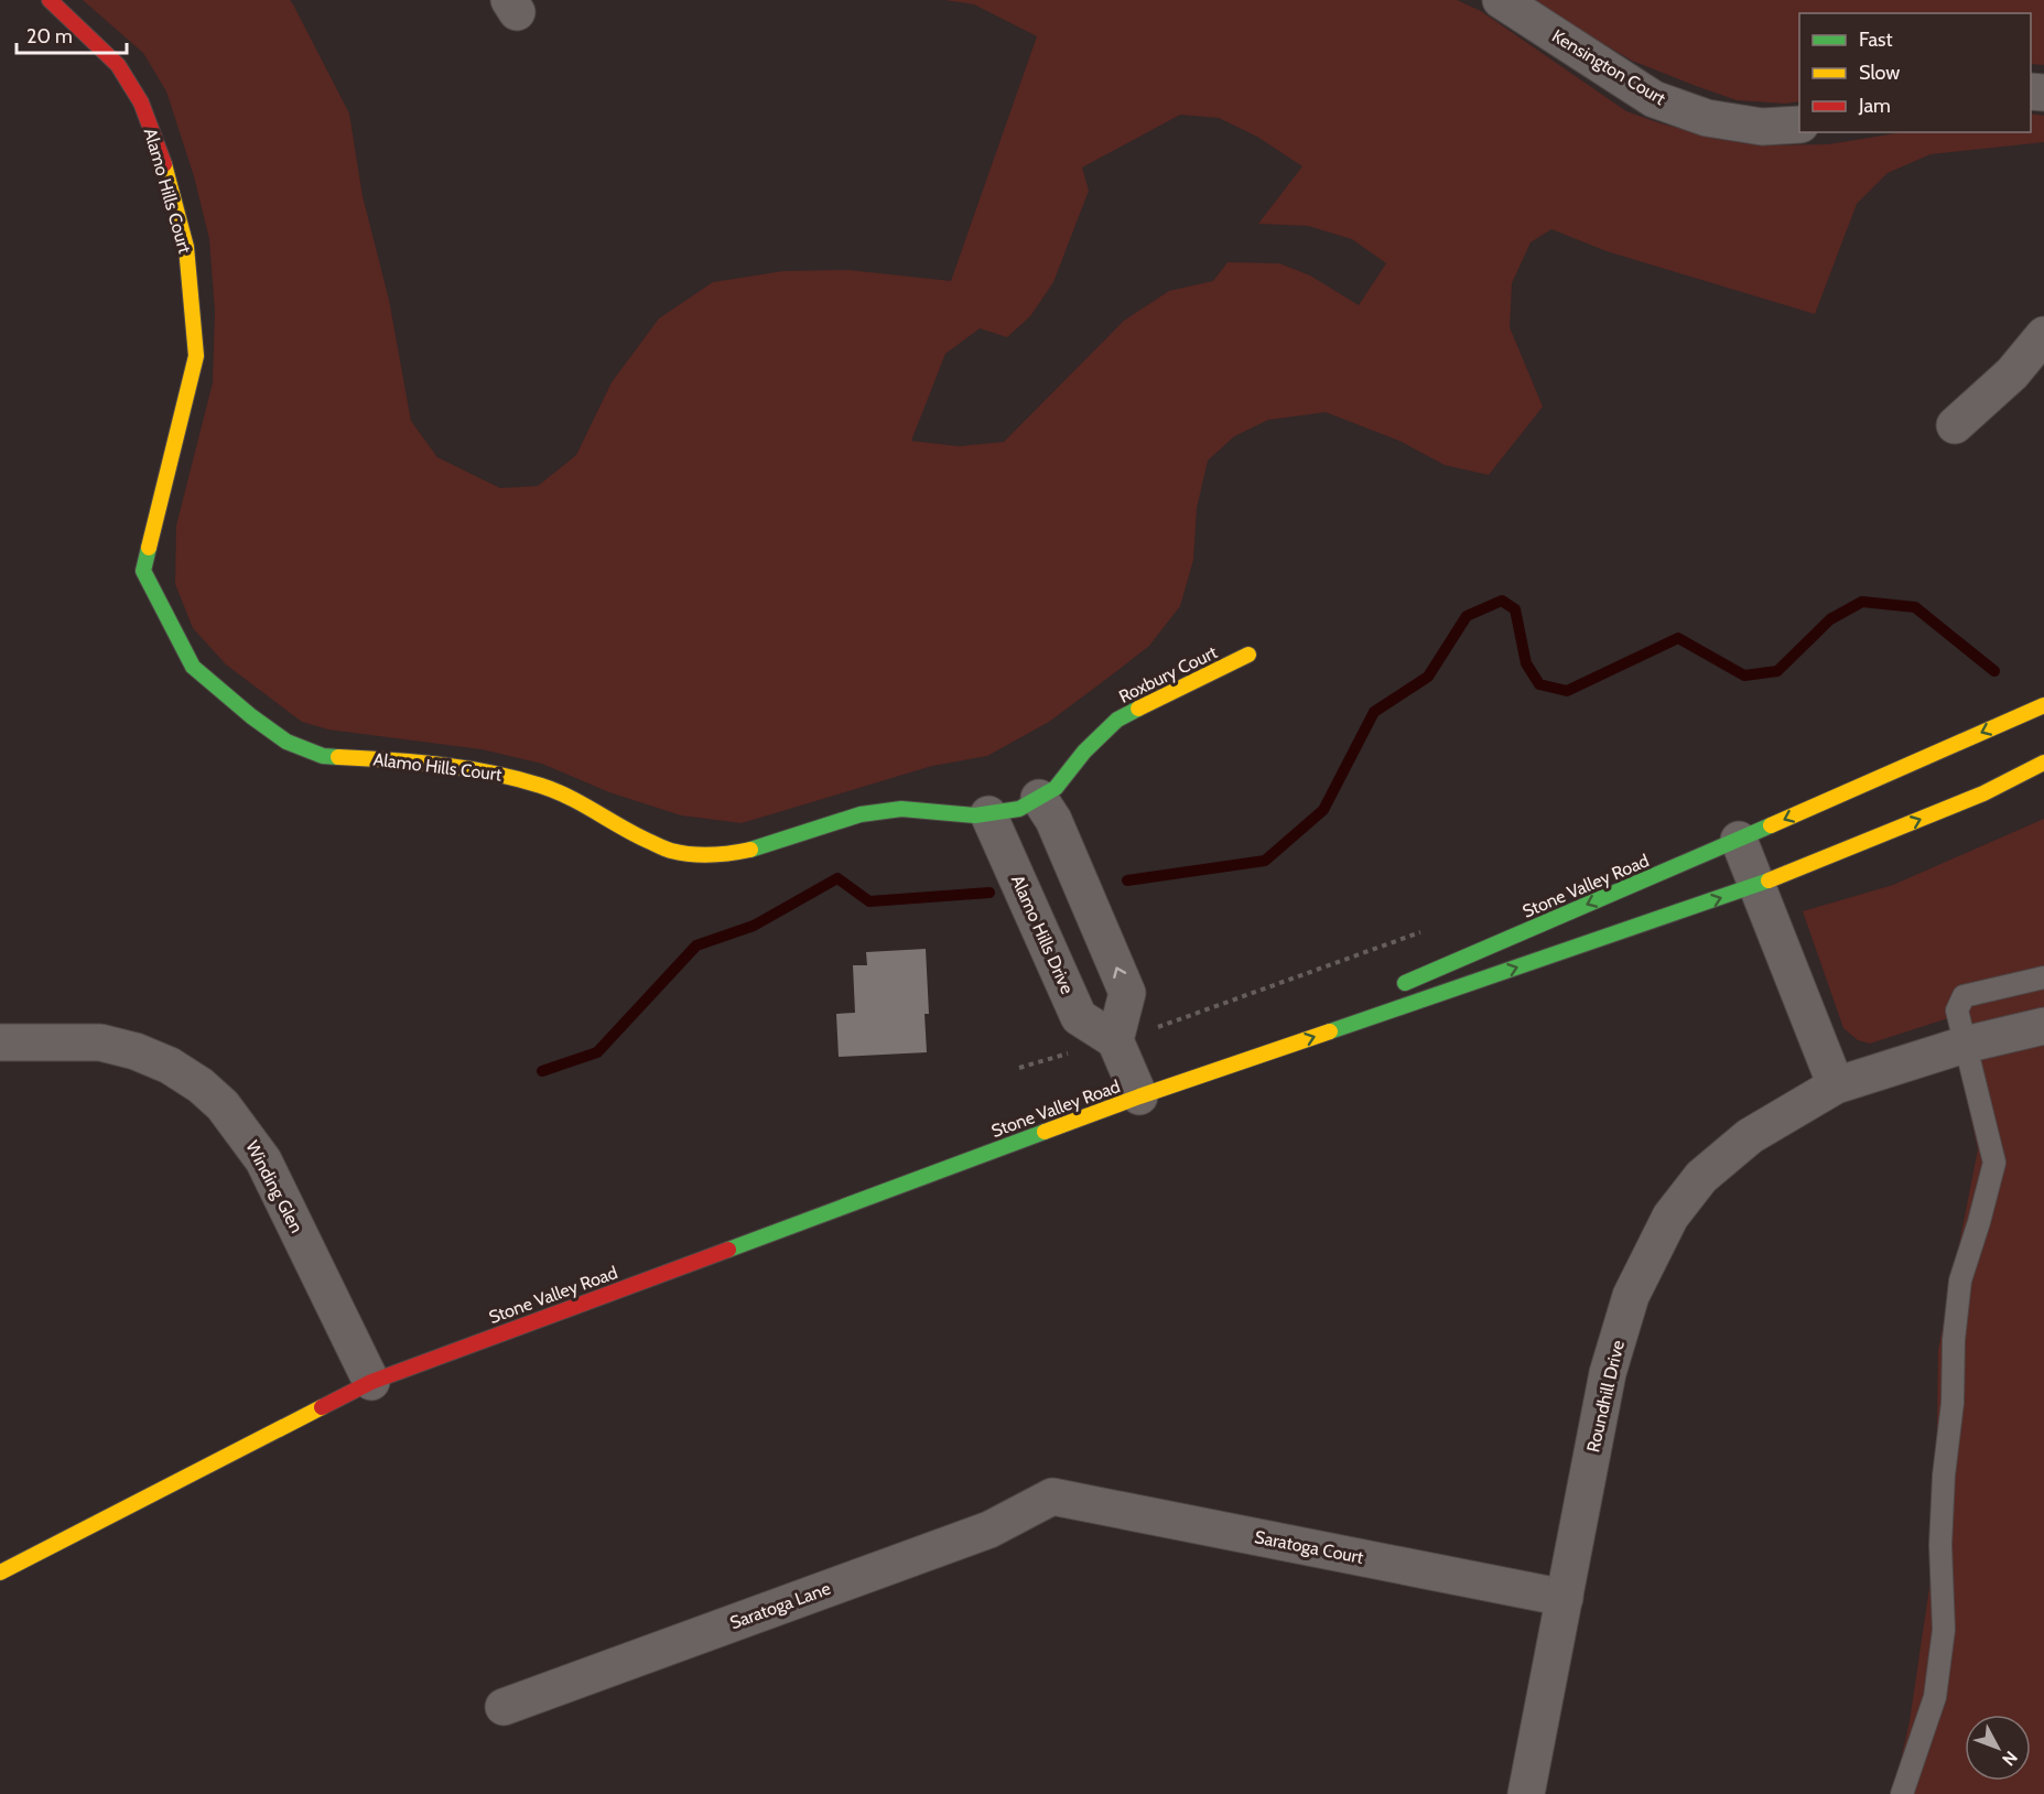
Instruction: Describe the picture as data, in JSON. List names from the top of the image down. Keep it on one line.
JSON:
{"streets":{"street":["Kensington Court","Alamo Hills Court","Roxbury Court","Stone Valley Road","Alamo Hills Drive","Winding Glen","Roundhill Drive","Saratoga Court","Saratoga Lane"]},"crossings":[["Alamo Hills Court","Roxbury Court"],["Alamo Hills Court","Alamo Hills Drive"],["Roxbury Court","Alamo Hills Drive"],["Stone Valley Road","Winding Glen"],["Roundhill Drive","Saratoga Court"],["Saratoga Court","Saratoga Lane"]],"legend":["Fast","Slow","Jam"],"scale_bar":"20 m","north":"bottom right"}
